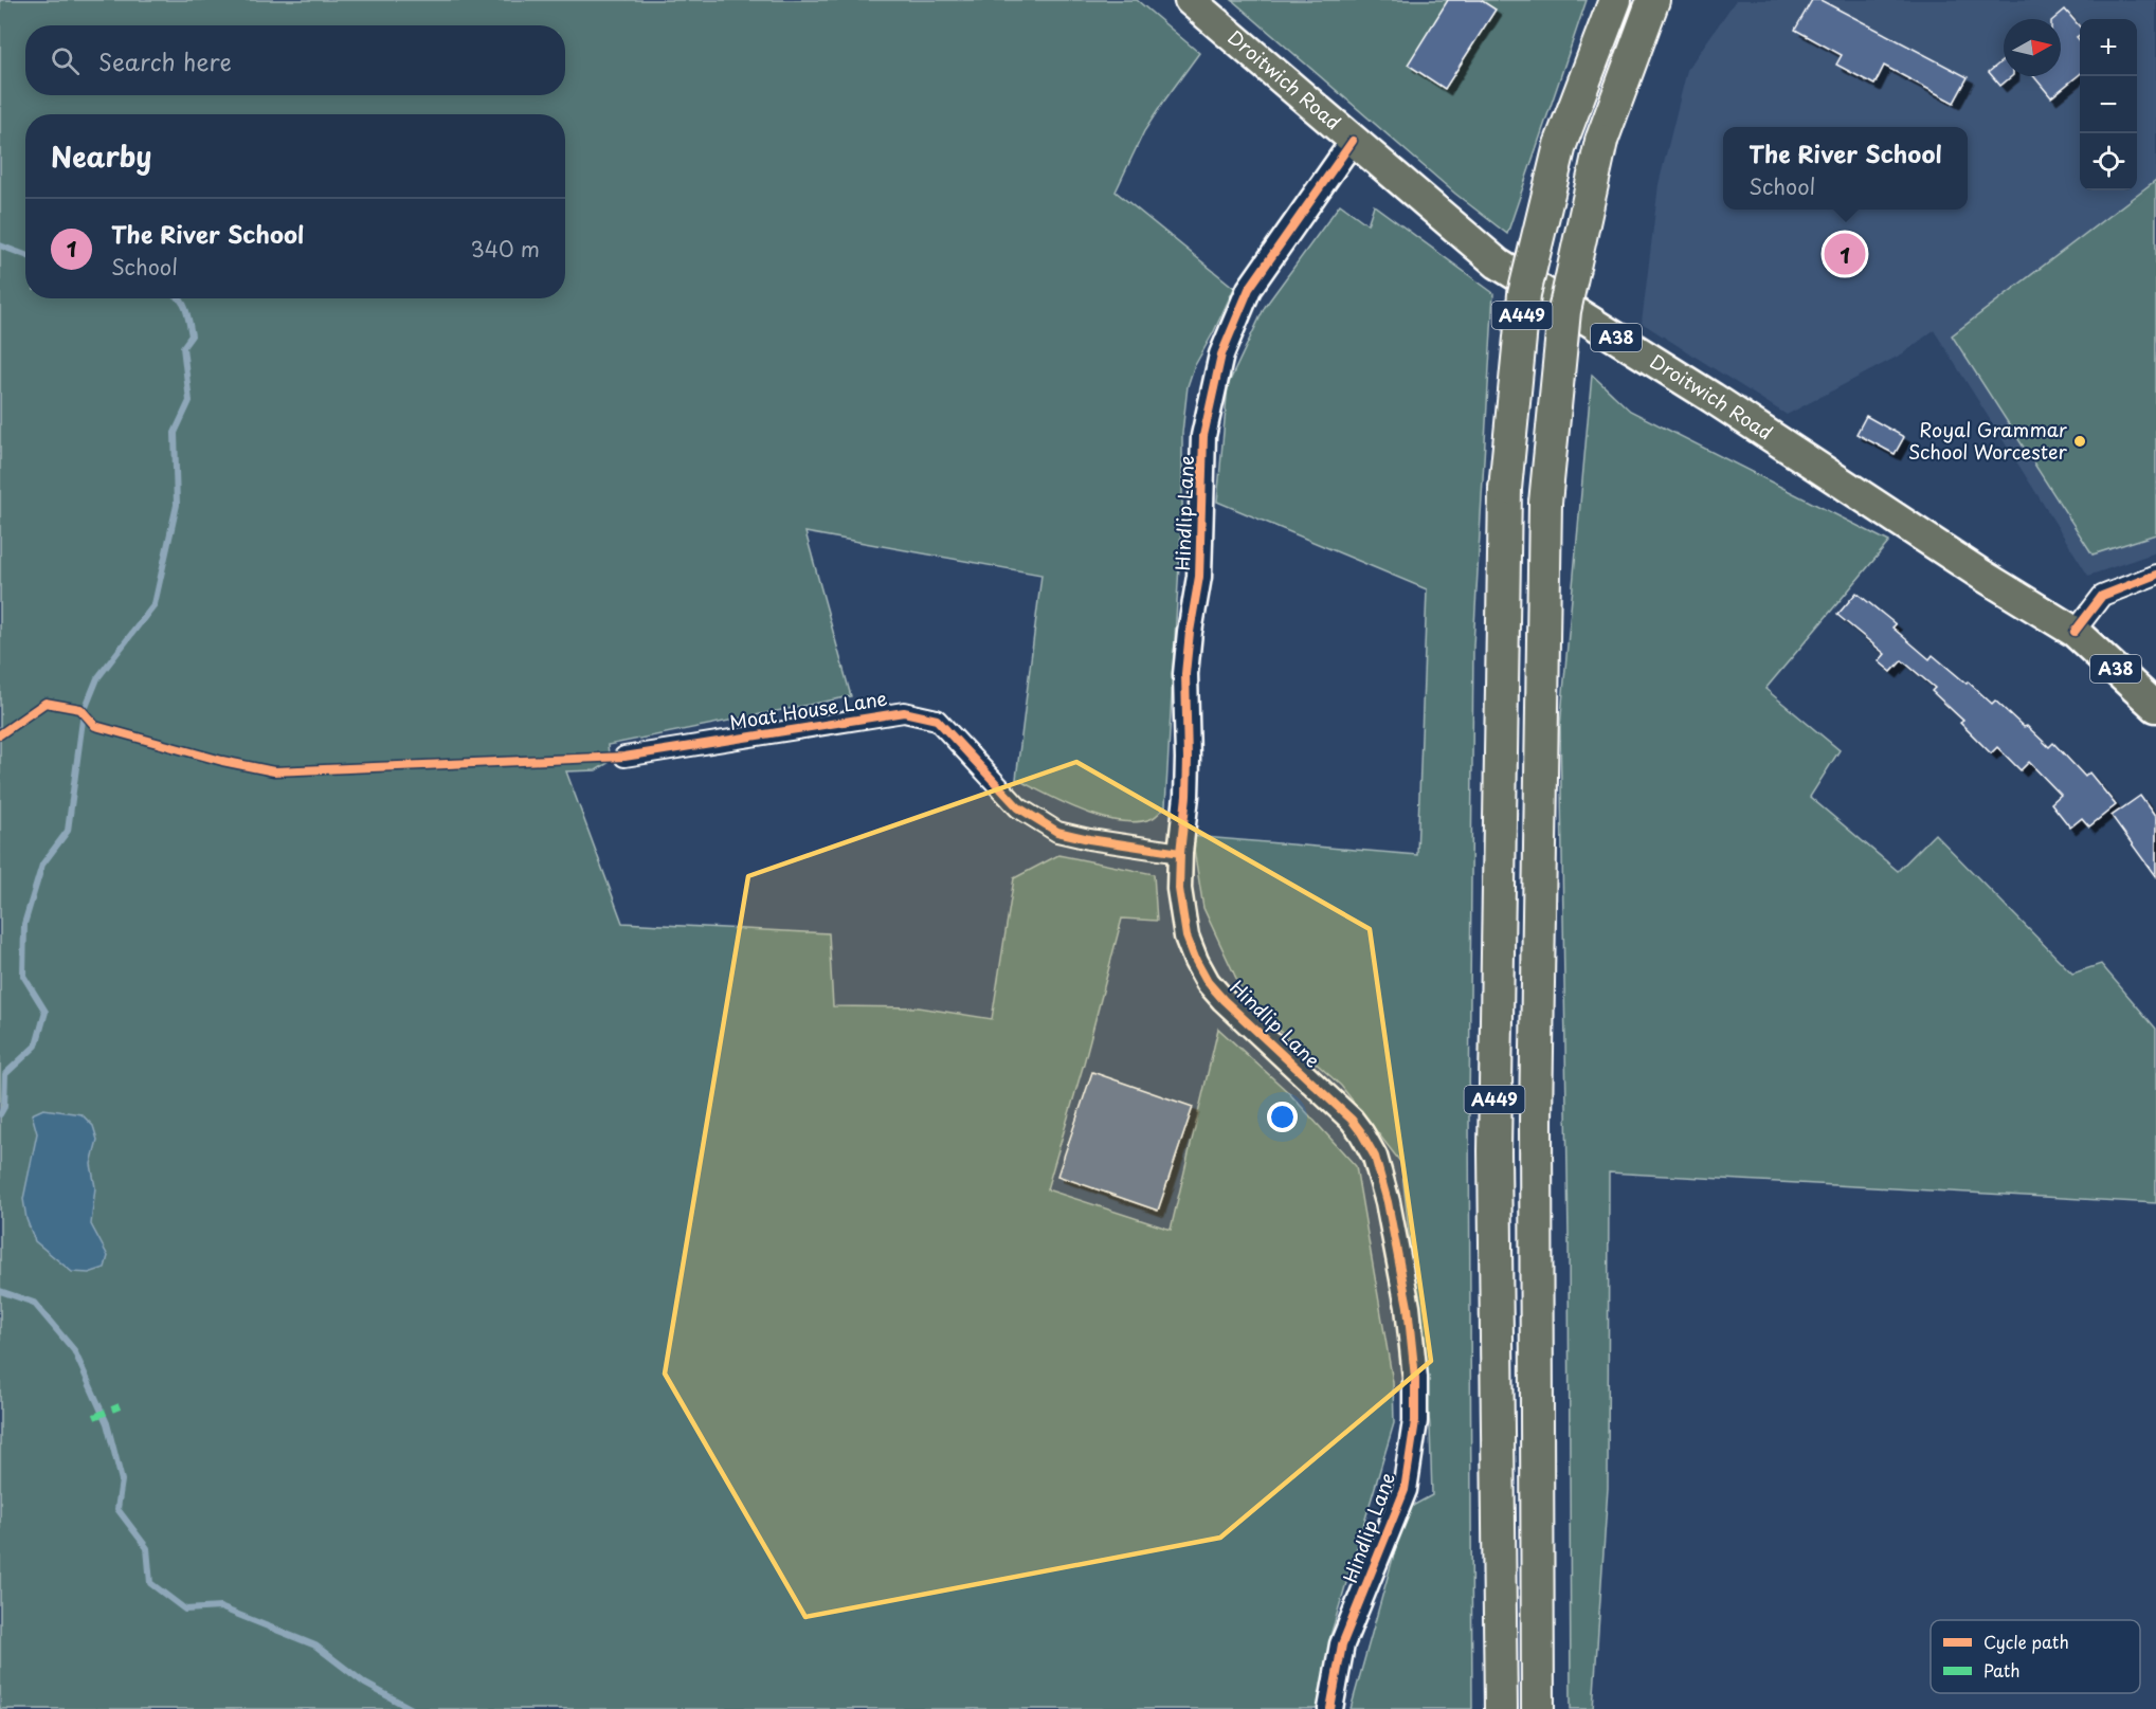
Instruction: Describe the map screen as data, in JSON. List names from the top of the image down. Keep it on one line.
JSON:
{"streets":{"highway":["A449"],"main road":["Droitwich Road","A38"],"street":["Hindlip Lane","Moat House Lane"]},"crossings":[["Droitwich Road","Hindlip Lane"],["Hindlip Lane","Moat House Lane"]],"places":["Royal Grammar School Worcester"],"legend":["Cycle path","Path"],"north":"right","page":{"map_buttons":["+","−"],"search":"Search here","heading":"Nearby","popup":["The River School","School"],"list":[{"mark":"1","name":"The River School","note":"School","value":"340 m"}],"pins":"1"}}
